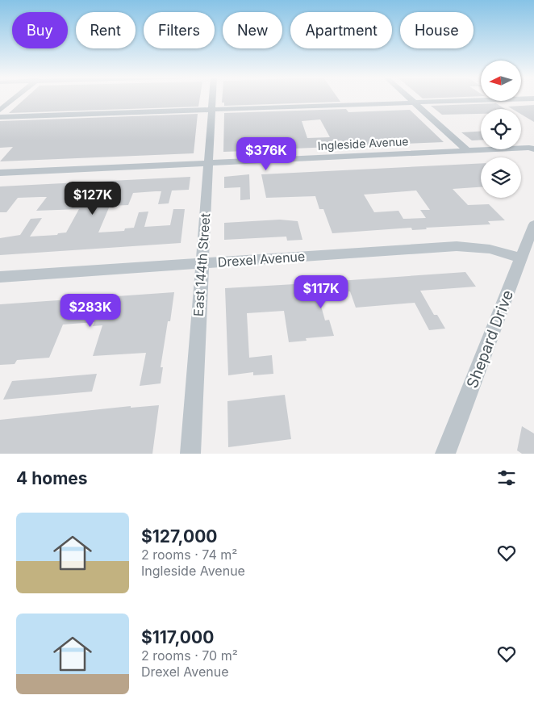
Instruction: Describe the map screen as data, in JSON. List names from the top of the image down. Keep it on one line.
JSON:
{"streets":{"street":["Ingleside Avenue","Drexel Avenue","East 144th Street","Shepard Drive"]},"crossings":[["Ingleside Avenue","East 144th Street"],["Drexel Avenue","East 144th Street"],["Drexel Avenue","Shepard Drive"]],"north":"left","page":{"chip":["Buy","Rent","Filters","New","Apartment","House"],"price":["$376K","$127K","$117K","$283K"],"heading":"4 homes","list":[{"name":"$127,000","note":"2 rooms · 74 m² · Ingleside Avenue"},{"name":"$117,000","note":"2 rooms · 70 m² · Drexel Avenue"}]}}
